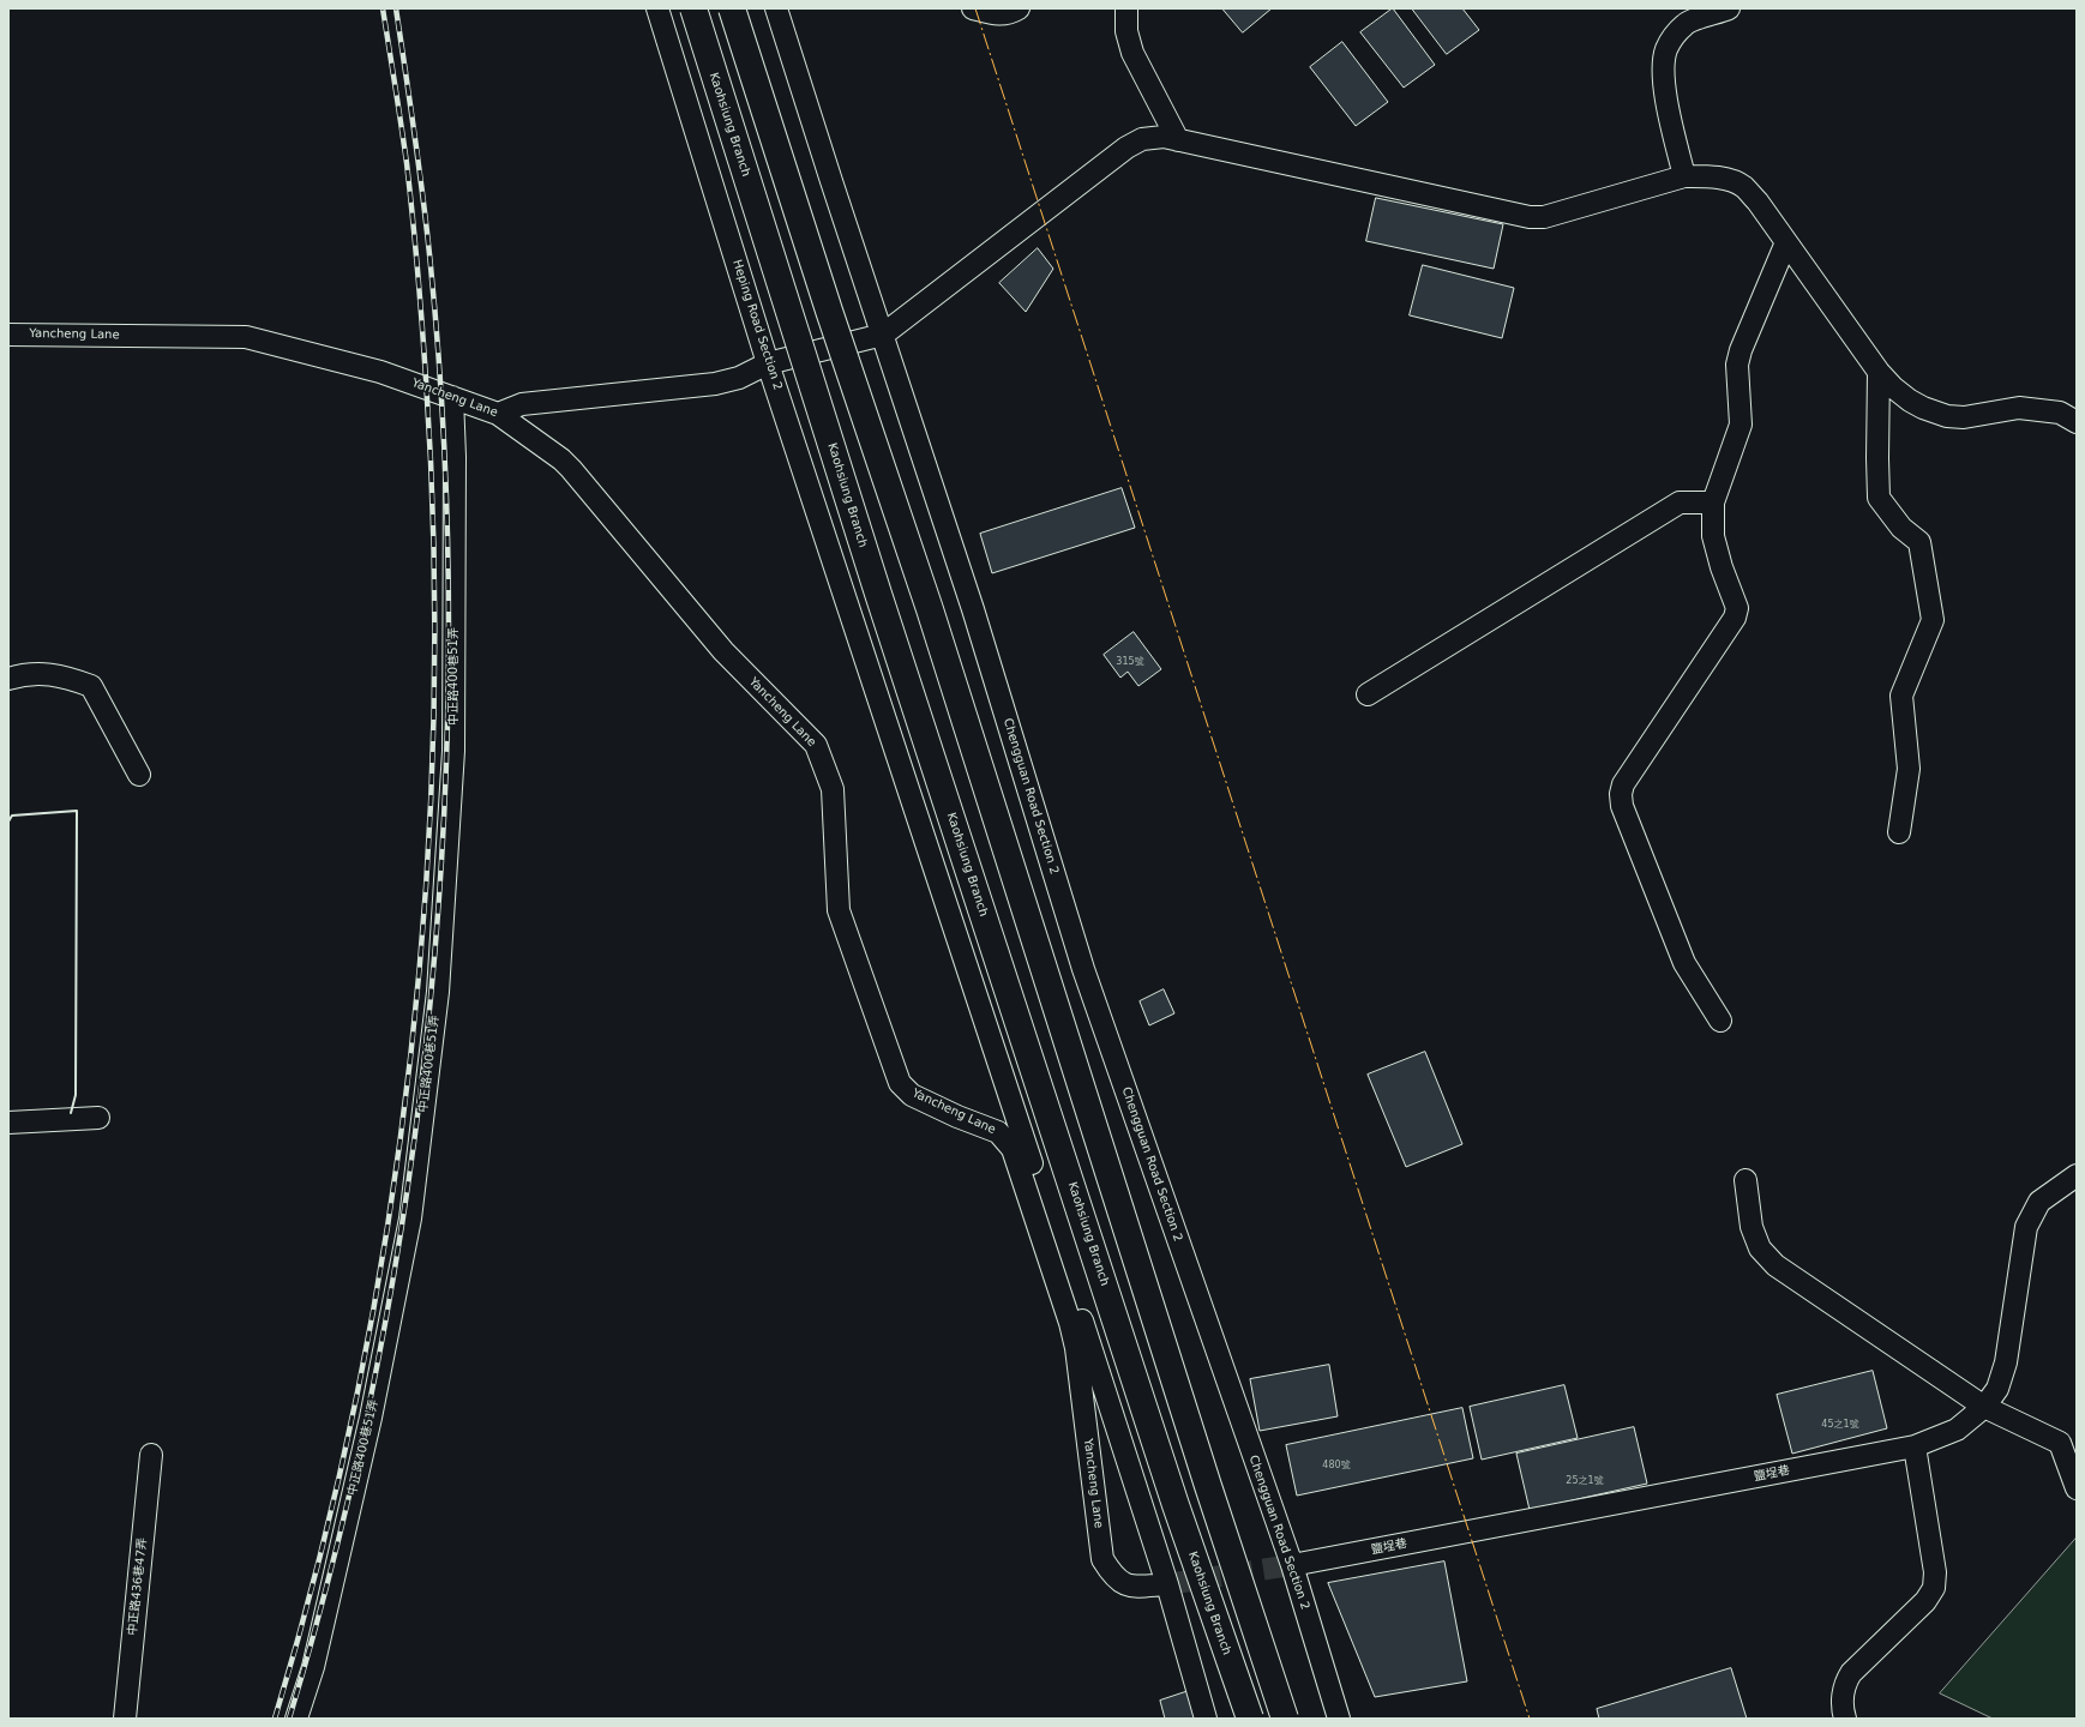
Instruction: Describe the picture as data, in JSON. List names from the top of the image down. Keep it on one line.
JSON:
{"streets":{"highway":["Kaohsiung Branch"],"street":["Heping Road Section 2","Yancheng Lane","中正路400巷51弄","Chengguan Road Section 2","鹽埕巷","中正路436巷47弄"]},"crossings":[["Heping Road Section 2","Yancheng Lane"],["Yancheng Lane","中正路400巷51弄"],["Chengguan Road Section 2","鹽埕巷"]],"house_numbers":["315號","45之1號","480號","25之1號"]}
